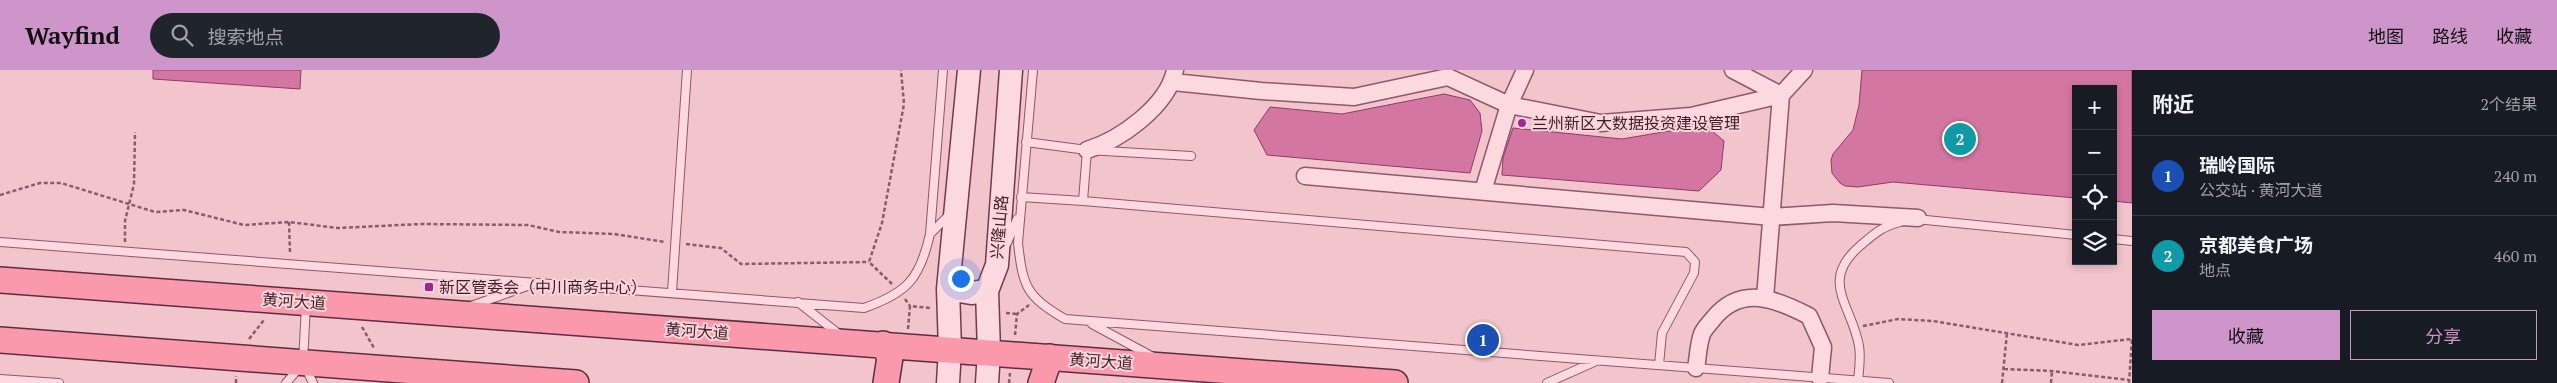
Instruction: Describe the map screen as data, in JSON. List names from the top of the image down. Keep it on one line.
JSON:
{"streets":{"main road":["黄河大道"],"street":["兴隆山路"]},"crossings":[["兴隆山路","黄河大道"]],"places":{"other":["兰州新区大数据投资建设管理"],"transit":["新区管委会（中川商务中心）"]},"page":{"header":"Wayfind","search":"搜索地点","nav":["地图","路线","收藏"],"heading":["附近","2个结果"],"map_buttons":["+","−"],"pins":["2","1"],"list":[{"mark":"1","name":"瑞岭国际","note":"公交站 · 黄河大道","value":"240 m"},{"mark":"2","name":"京都美食广场","note":"地点","value":"460 m"}],"buttons":["收藏","分享"]}}
